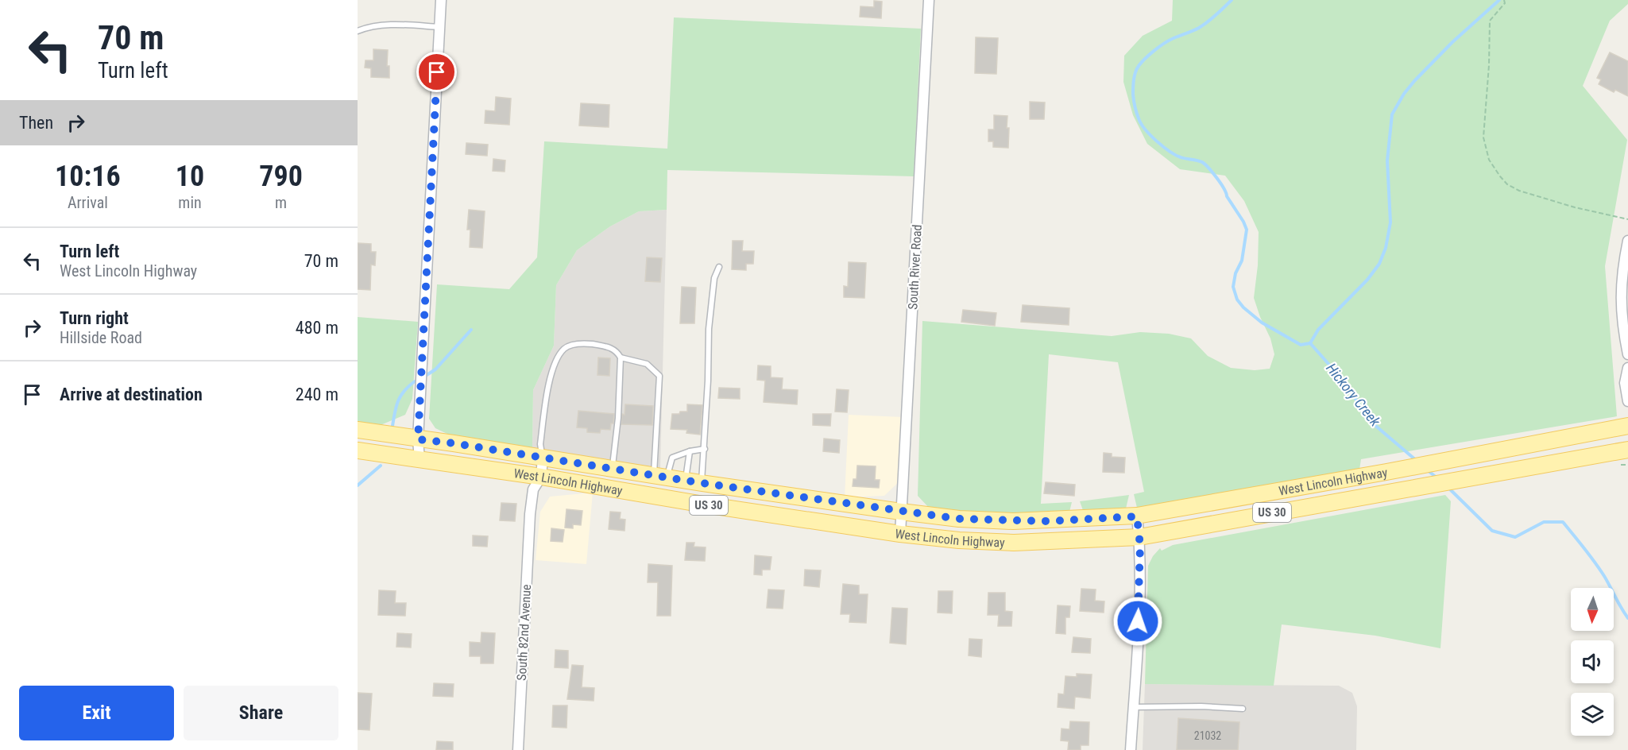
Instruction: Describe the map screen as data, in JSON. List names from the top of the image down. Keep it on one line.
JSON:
{"streets":{"main road":["West Lincoln Highway","US 30"],"street":["South River Road","South 82nd Avenue"]},"crossings":[["South River Road","West Lincoln Highway"],["West Lincoln Highway","South 82nd Avenue"]],"water":["Hickory Creek"],"house_numbers":["21032"],"north":"bottom","page":{"turn":["70 m","Turn left"],"then":"Then","eta":["10:16","Arrival","10","min","790","m"],"list":[{"name":"Turn left","note":"West Lincoln Highway","value":"70 m"},{"name":"Turn right","note":"Hillside Road","value":"480 m"},{"name":"Arrive at destination","value":"240 m"}],"buttons":["Exit","Share"]}}
